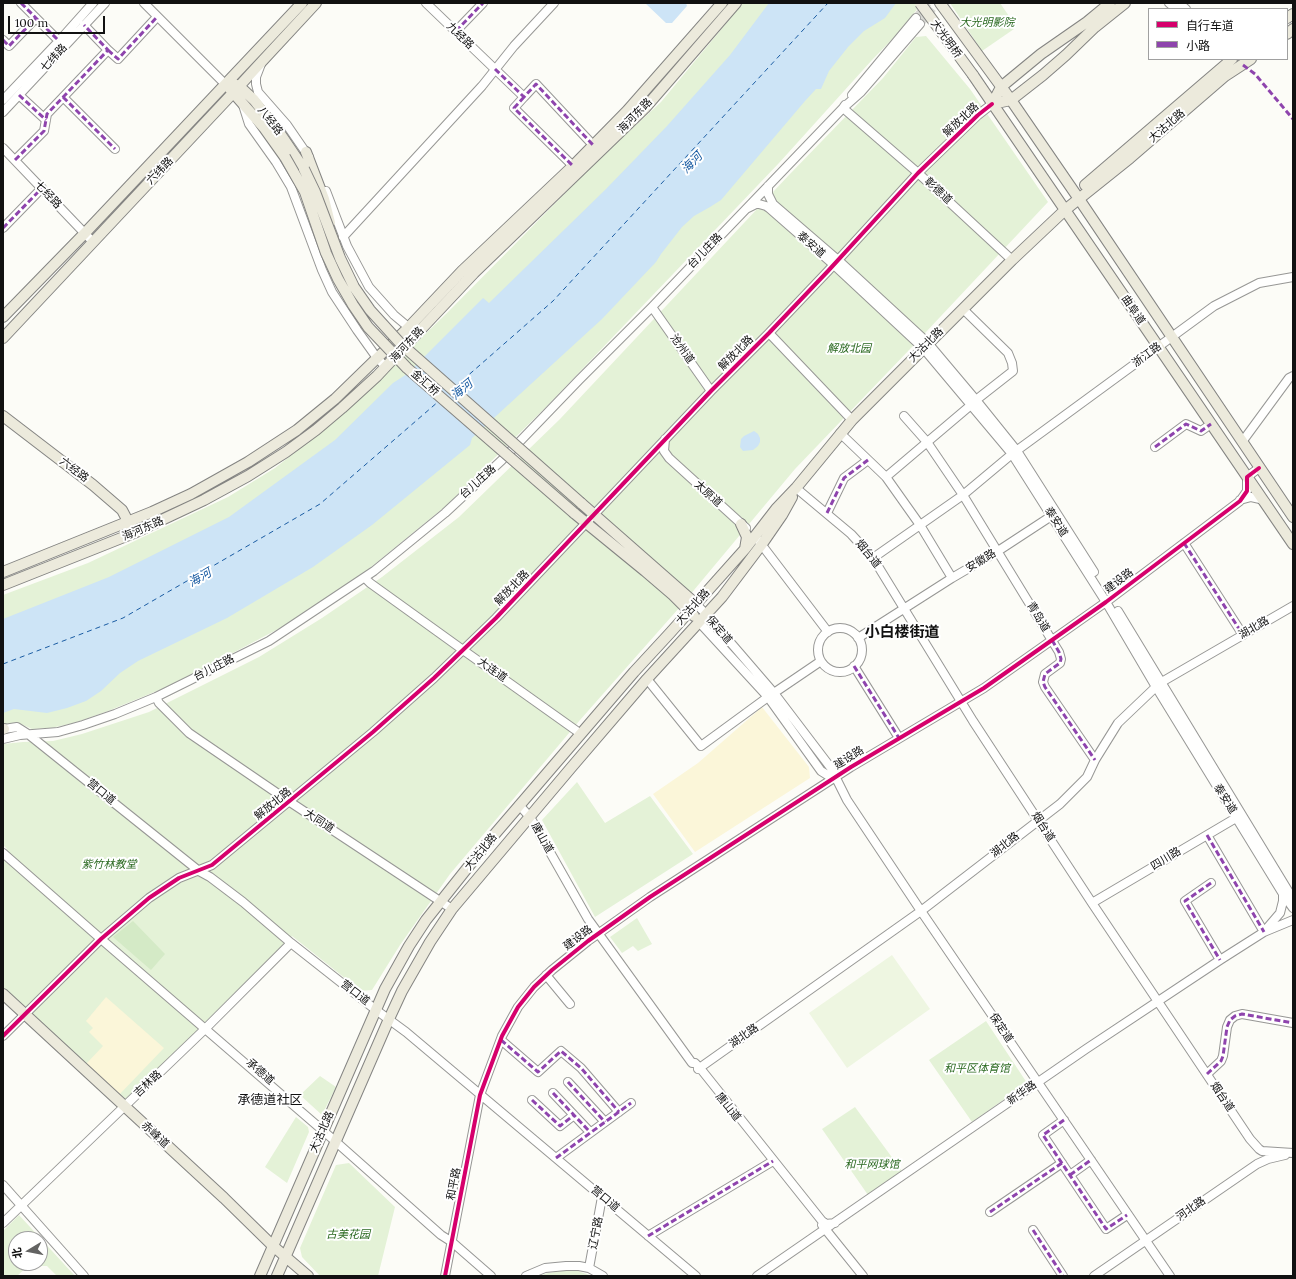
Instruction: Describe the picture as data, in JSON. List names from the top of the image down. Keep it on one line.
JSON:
{"streets":{"main road":["大光明桥","海河东路","解放北路","八经路","大沽北路","六纬路","曲阜道","金汇桥","六经路","赤峰道"],"street":["九经路","七纬路","彰德道","七经路","泰安道","台儿庄路","沧州道","浙江路","太原道","烟台道","安徽路","建设路","青岛道","湖北路","保定道","大连道","营口道","大同道","唐山道","四川路","承德道","吉林路","新华路","和平路","河北路","辽宁路"]},"crossings":[["大光明桥","曲阜道"],["海河东路","六经路"],["解放北路","彰德道"],["解放北路","泰安道"],["解放北路","曲阜道"],["解放北路","沧州道"],["解放北路","金汇桥"],["解放北路","太原道"],["解放北路","大连道"],["解放北路","营口道"],["解放北路","大同道"],["解放北路","承德道"],["解放北路","赤峰道"],["八经路","六纬路"],["八经路","金汇桥"],["大沽北路","彰德道"],["大沽北路","泰安道"],["大沽北路","曲阜道"],["大沽北路","太原道"],["大沽北路","烟台道"],["大沽北路","保定道"],["大沽北路","大连道"],["大沽北路","营口道"],["大沽北路","大同道"],["大沽北路","唐山道"],["大沽北路","承德道"],["大沽北路","赤峰道"],["六纬路","七经路"],["彰德道","台儿庄路"],["泰安道","台儿庄路"],["泰安道","浙江路"],["泰安道","安徽路"],["泰安道","建设路"],["泰安道","湖北路"],["泰安道","四川路"],["台儿庄路","沧州道"],["台儿庄路","大连道"],["台儿庄路","营口道"],["台儿庄路","大同道"],["曲阜道","浙江路"],["浙江路","烟台道"],["浙江路","青岛道"],["太原道","安徽路"],["烟台道","安徽路"],["烟台道","建设路"],["烟台道","湖北路"],["烟台道","四川路"],["烟台道","新华路"],["烟台道","河北路"],["安徽路","青岛道"],["建设路","青岛道"],["建设路","保定道"],["建设路","营口道"],["建设路","唐山道"],["建设路","和平路"],["青岛道","湖北路"],["湖北路","保定道"],["湖北路","唐山道"],["保定道","新华路"],["保定道","河北路"],["营口道","吉林路"],["营口道","和平路"],["营口道","辽宁路"],["唐山道","新华路"],["承德道","吉林路"],["承德道","和平路"],["吉林路","赤峰道"]],"districts":["小白楼街道","承德道社区"],"water":["海河"],"parks":["大光明影院","解放北园","紫竹林教堂","和平区体育馆","和平网球馆","古美花园"],"legend":["自行车道","小路"],"scale_bar":"100 m","north":"left"}
